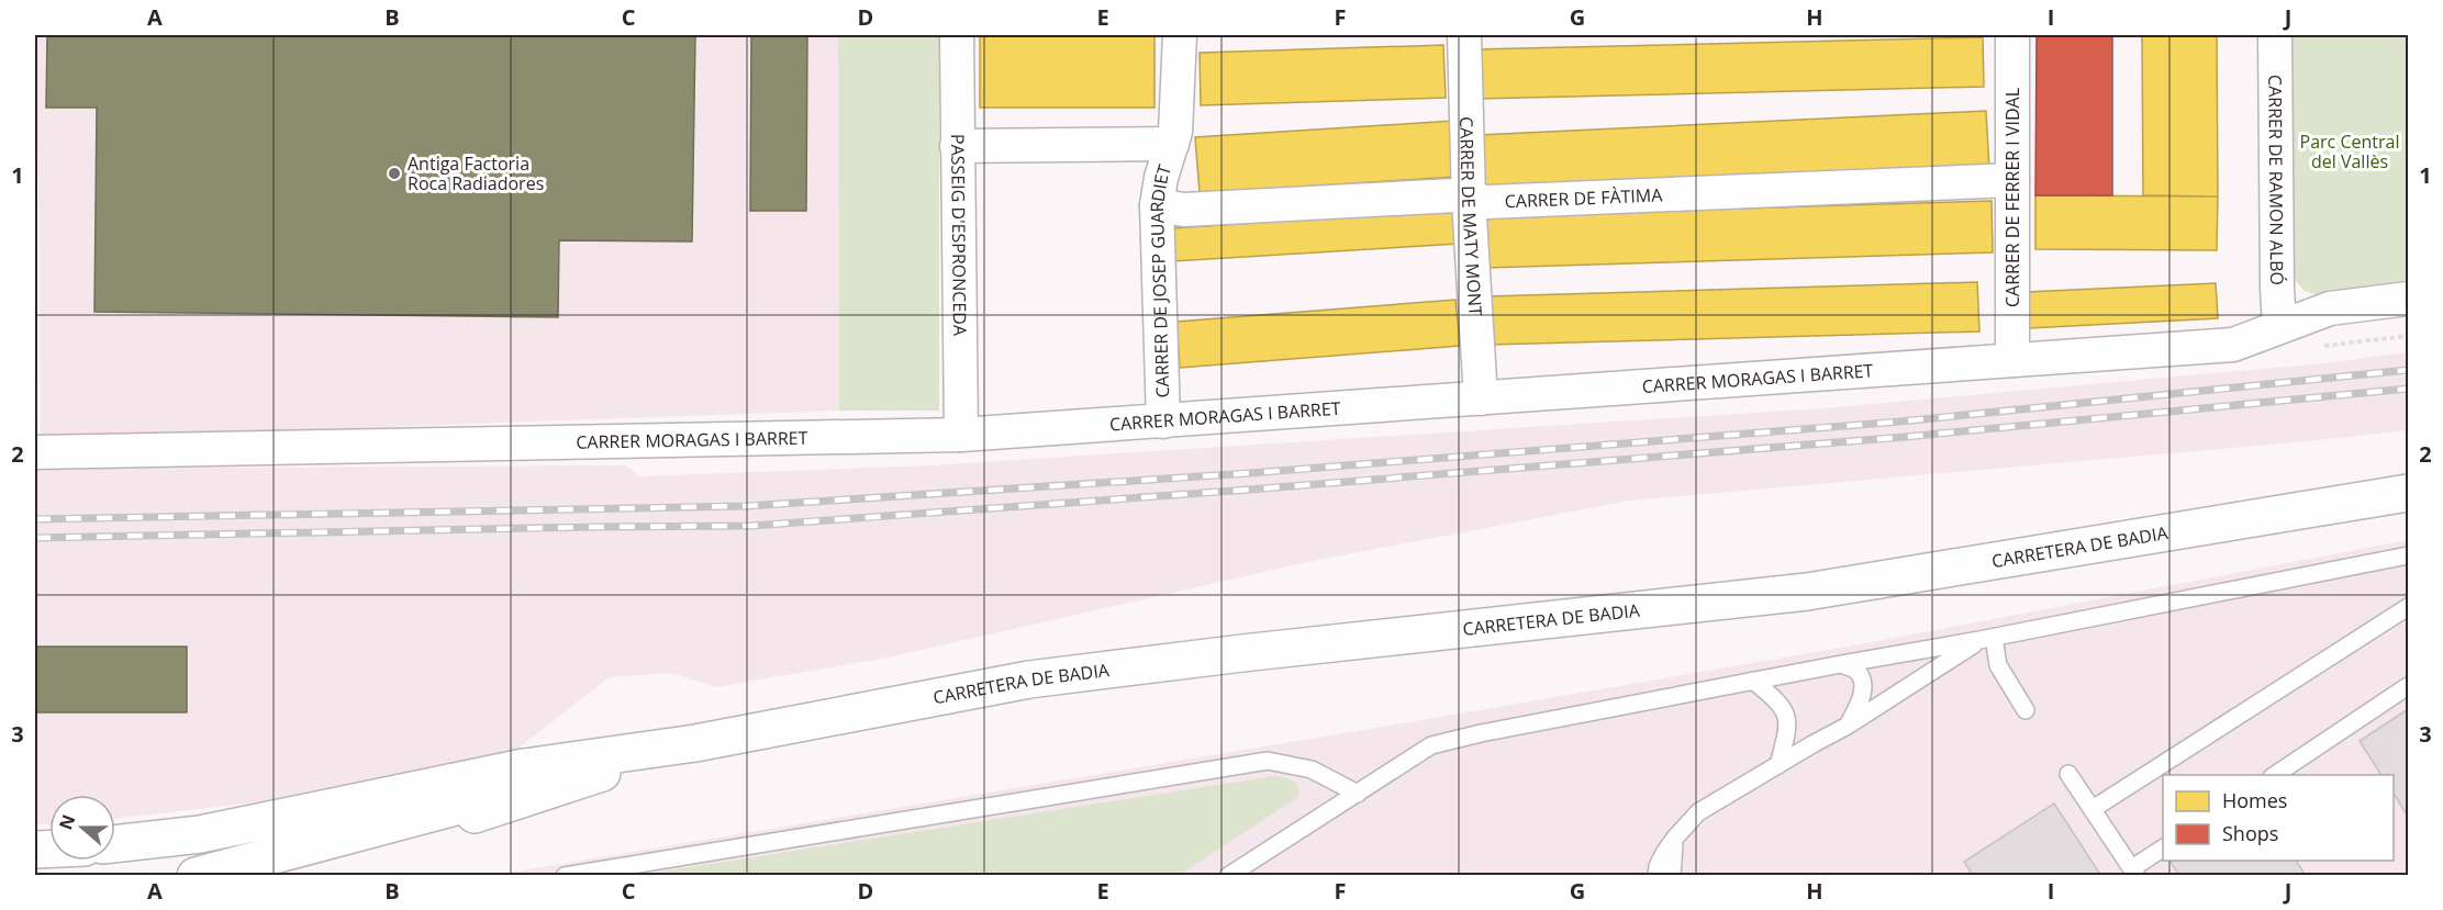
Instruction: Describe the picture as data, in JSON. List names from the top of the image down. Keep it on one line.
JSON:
{"streets":{"street":["CARRER DE RAMON ALBÓ","CARRER DE FÀTIMA","CARRER DE FERRER I VIDAL","CARRER DE MATY MONT","PASSEIG D'ESPRONCEDA","CARRER DE JOSEP GUARDIET","CARRER MORAGAS I BARRET","CARRETERA DE BADIA"]},"crossings":[["CARRER DE RAMON ALBÓ","CARRER MORAGAS I BARRET"],["CARRER DE FÀTIMA","CARRER DE FERRER I VIDAL"],["CARRER DE FÀTIMA","CARRER DE MATY MONT"],["CARRER DE FÀTIMA","CARRER DE JOSEP GUARDIET"],["CARRER DE FERRER I VIDAL","CARRER MORAGAS I BARRET"],["CARRER DE MATY MONT","CARRER MORAGAS I BARRET"],["PASSEIG D'ESPRONCEDA","CARRER DE JOSEP GUARDIET"],["PASSEIG D'ESPRONCEDA","CARRER MORAGAS I BARRET"],["CARRER DE JOSEP GUARDIET","CARRER MORAGAS I BARRET"]],"parks":["Parc Central del Vallès"],"places":["Antiga Factoria Roca Radiadores"],"legend":["Homes","Shops"],"north":"left","grid":{"columns":["A","B","C","D","E","F","G","H","I","J"],"rows":["1","2","3"]}}
